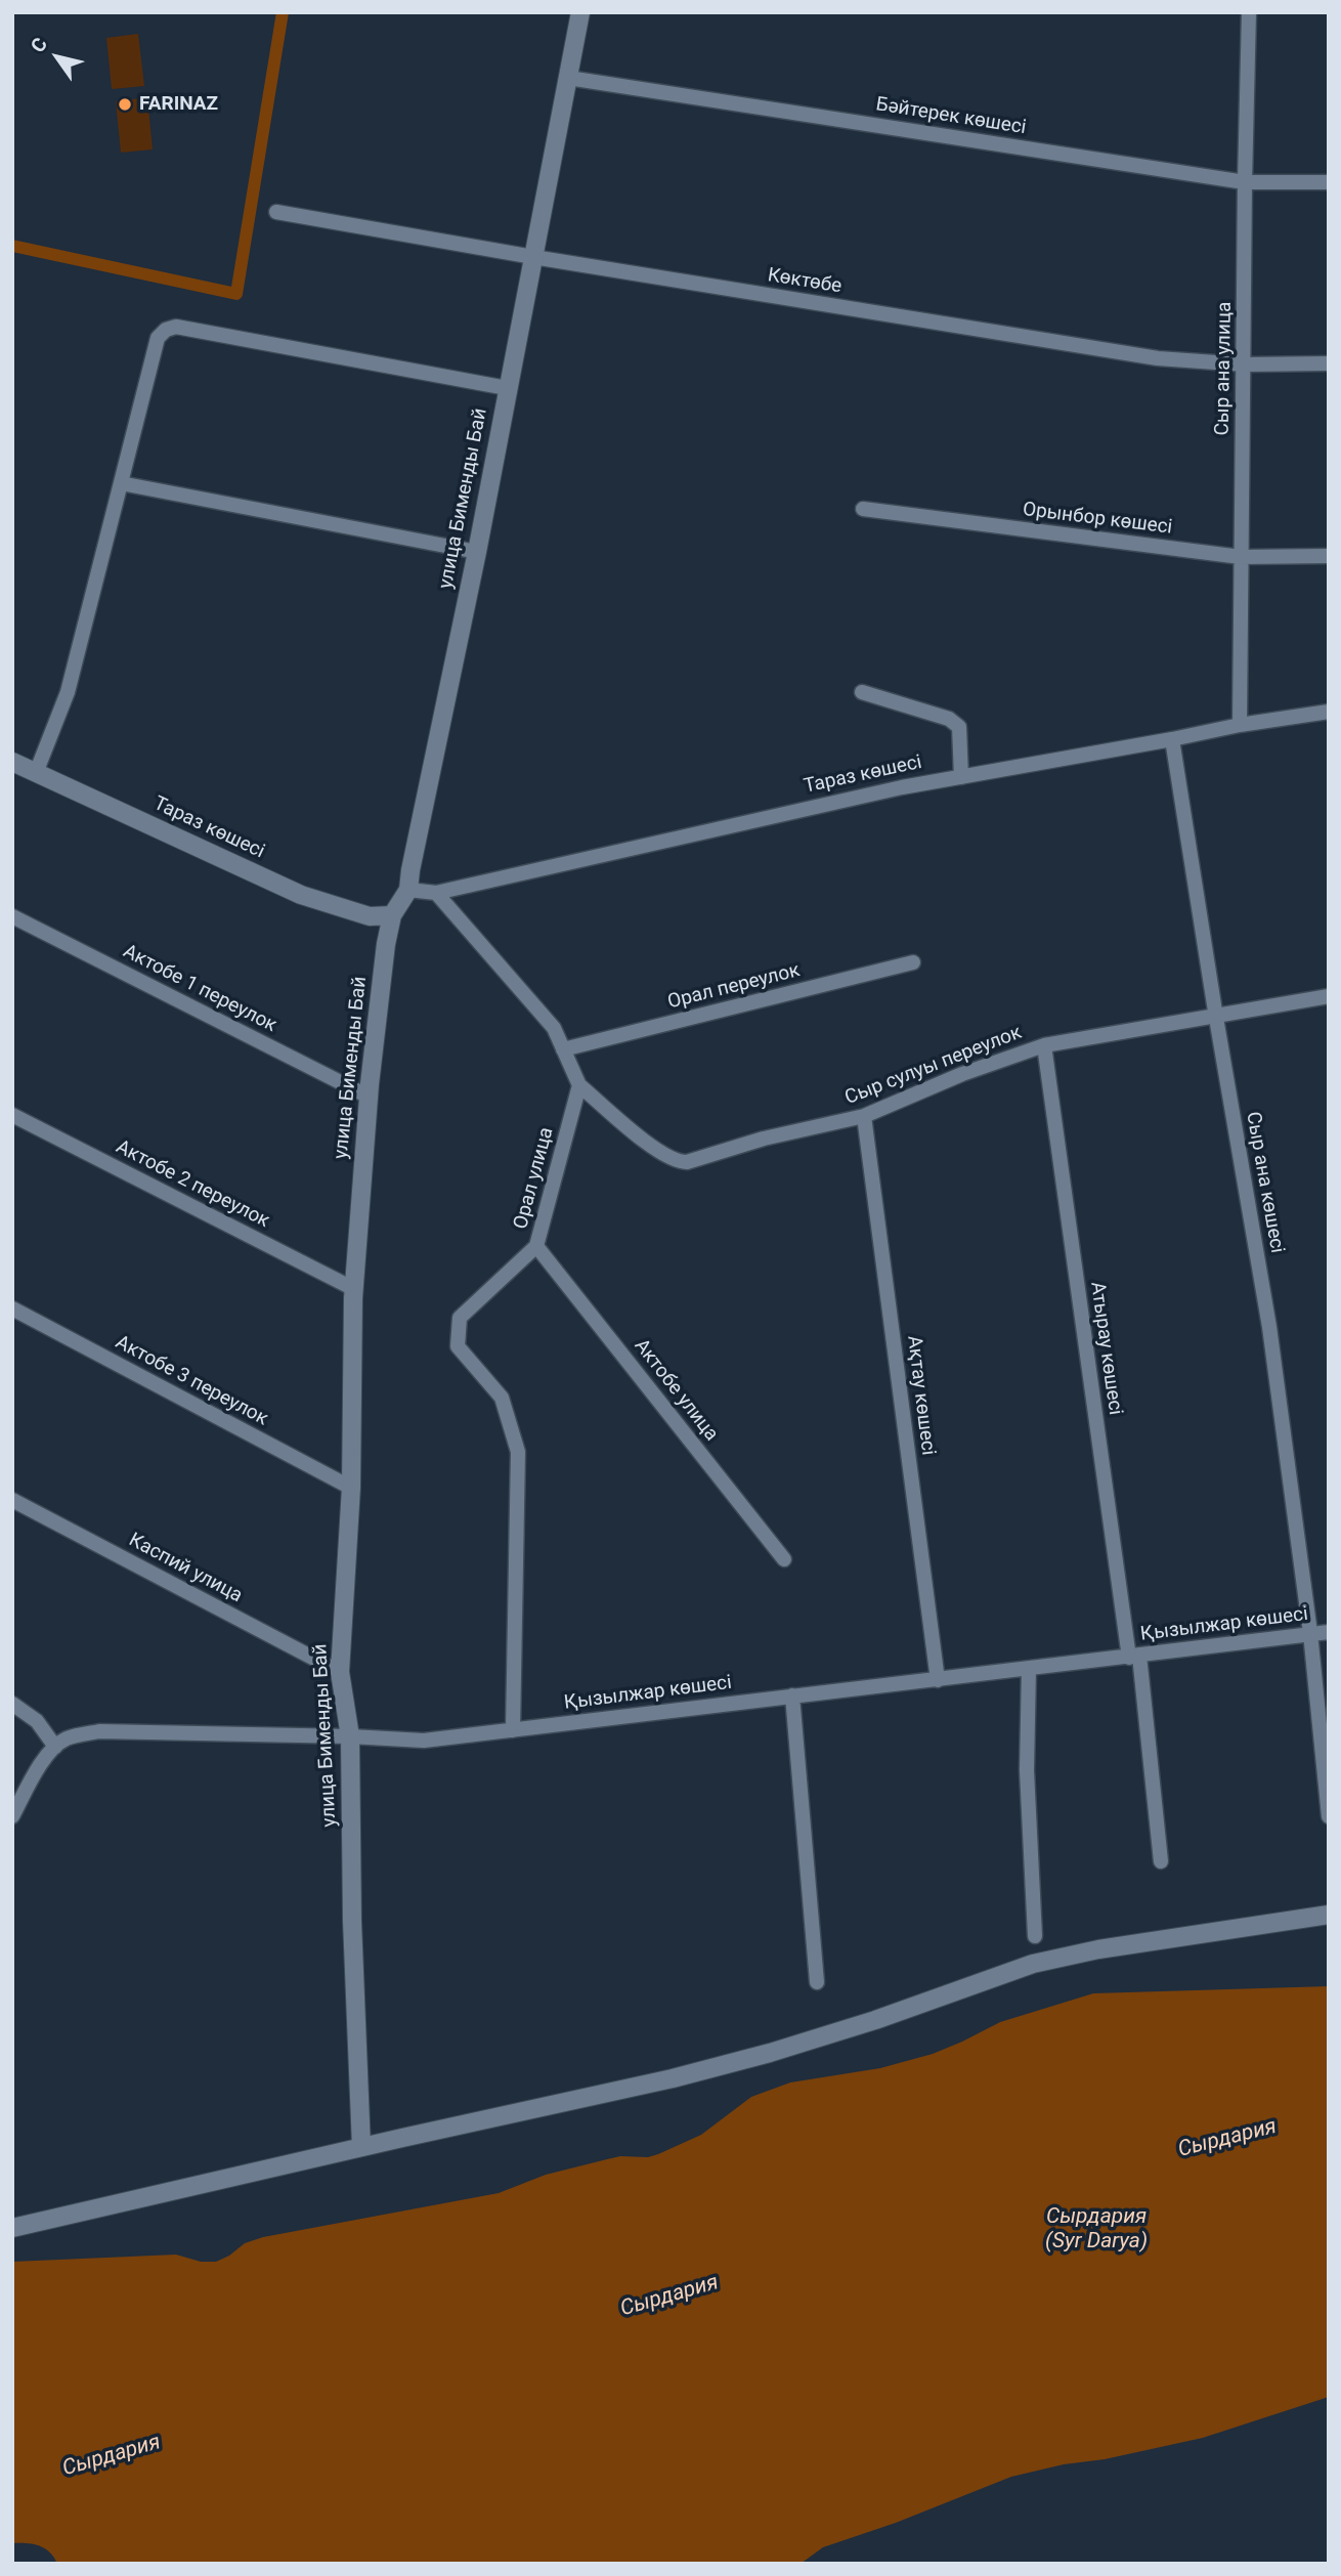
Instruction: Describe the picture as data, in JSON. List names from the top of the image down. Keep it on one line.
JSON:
{"streets":{"street":["Бәйтерек көшесі","Көктөбе","Сыр ана улица","улица Бименды Бай","Орынбор көшесі","Тараз көшесі","Орал переулок","Актобе 1 переулок","Сыр сулуы переулок","Орал улица","Сыр ана көшесі","Актобе 2 переулок","Атырау көшесі","Актобе 3 переулок","Актобе улица","Ақтау көшесі","Каспий улица","Қызылжар көшесі"]},"crossings":[["Бәйтерек көшесі","Сыр ана улица"],["Бәйтерек көшесі","улица Бименды Бай"],["Көктөбе","Сыр ана улица"],["Көктөбе","улица Бименды Бай"],["Сыр ана улица","Орынбор көшесі"],["Сыр ана улица","Тараз көшесі"],["улица Бименды Бай","Тараз көшесі"],["улица Бименды Бай","Актобе 1 переулок"],["улица Бименды Бай","Актобе 2 переулок"],["улица Бименды Бай","Актобе 3 переулок"],["улица Бименды Бай","Каспий улица"],["улица Бименды Бай","Қызылжар көшесі"],["Тараз көшесі","Сыр ана көшесі"],["Сыр сулуы переулок","Орал улица"],["Сыр сулуы переулок","Сыр ана көшесі"],["Сыр сулуы переулок","Атырау көшесі"],["Сыр сулуы переулок","Ақтау көшесі"],["Орал улица","Актобе улица"],["Орал улица","Қызылжар көшесі"],["Сыр ана көшесі","Қызылжар көшесі"],["Атырау көшесі","Қызылжар көшесі"],["Ақтау көшесі","Қызылжар көшесі"]],"water":["Сырдария","Сырдария (Syr Darya)"],"places":["FARINAZ"],"north":"top left"}
